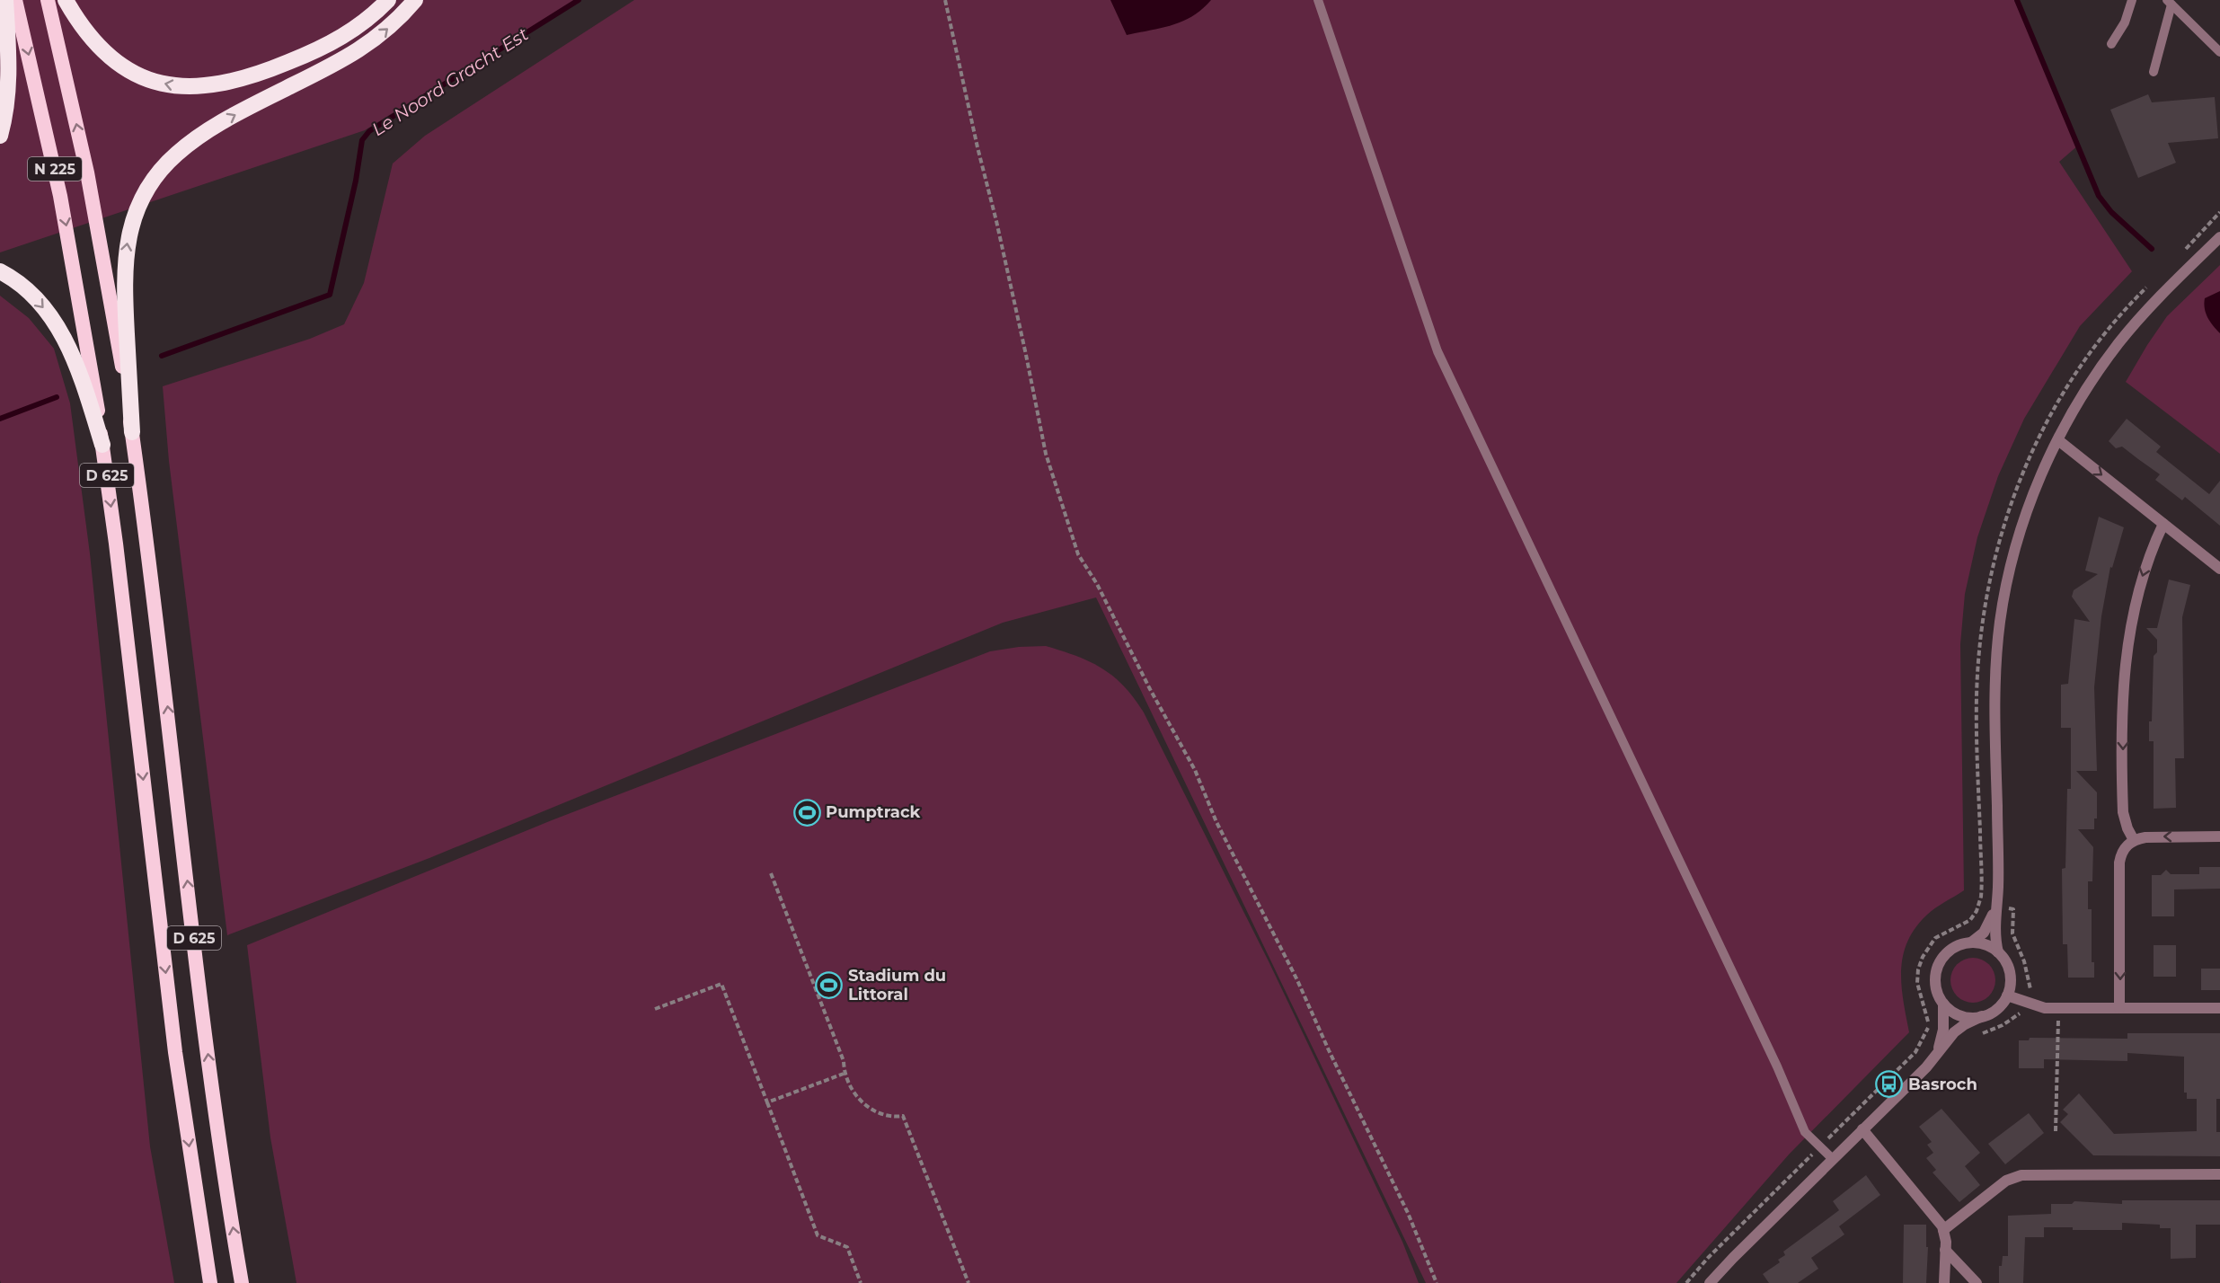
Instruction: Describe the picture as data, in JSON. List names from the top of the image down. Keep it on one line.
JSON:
{"streets":{"highway":["N 225","D 625"]},"crossings":[["N 225","D 625"]],"water":["Le Noord Gracht Est"],"places":{"sports":["Pumptrack","Stadium du Littoral"],"bus stop":["Basroch"]}}
